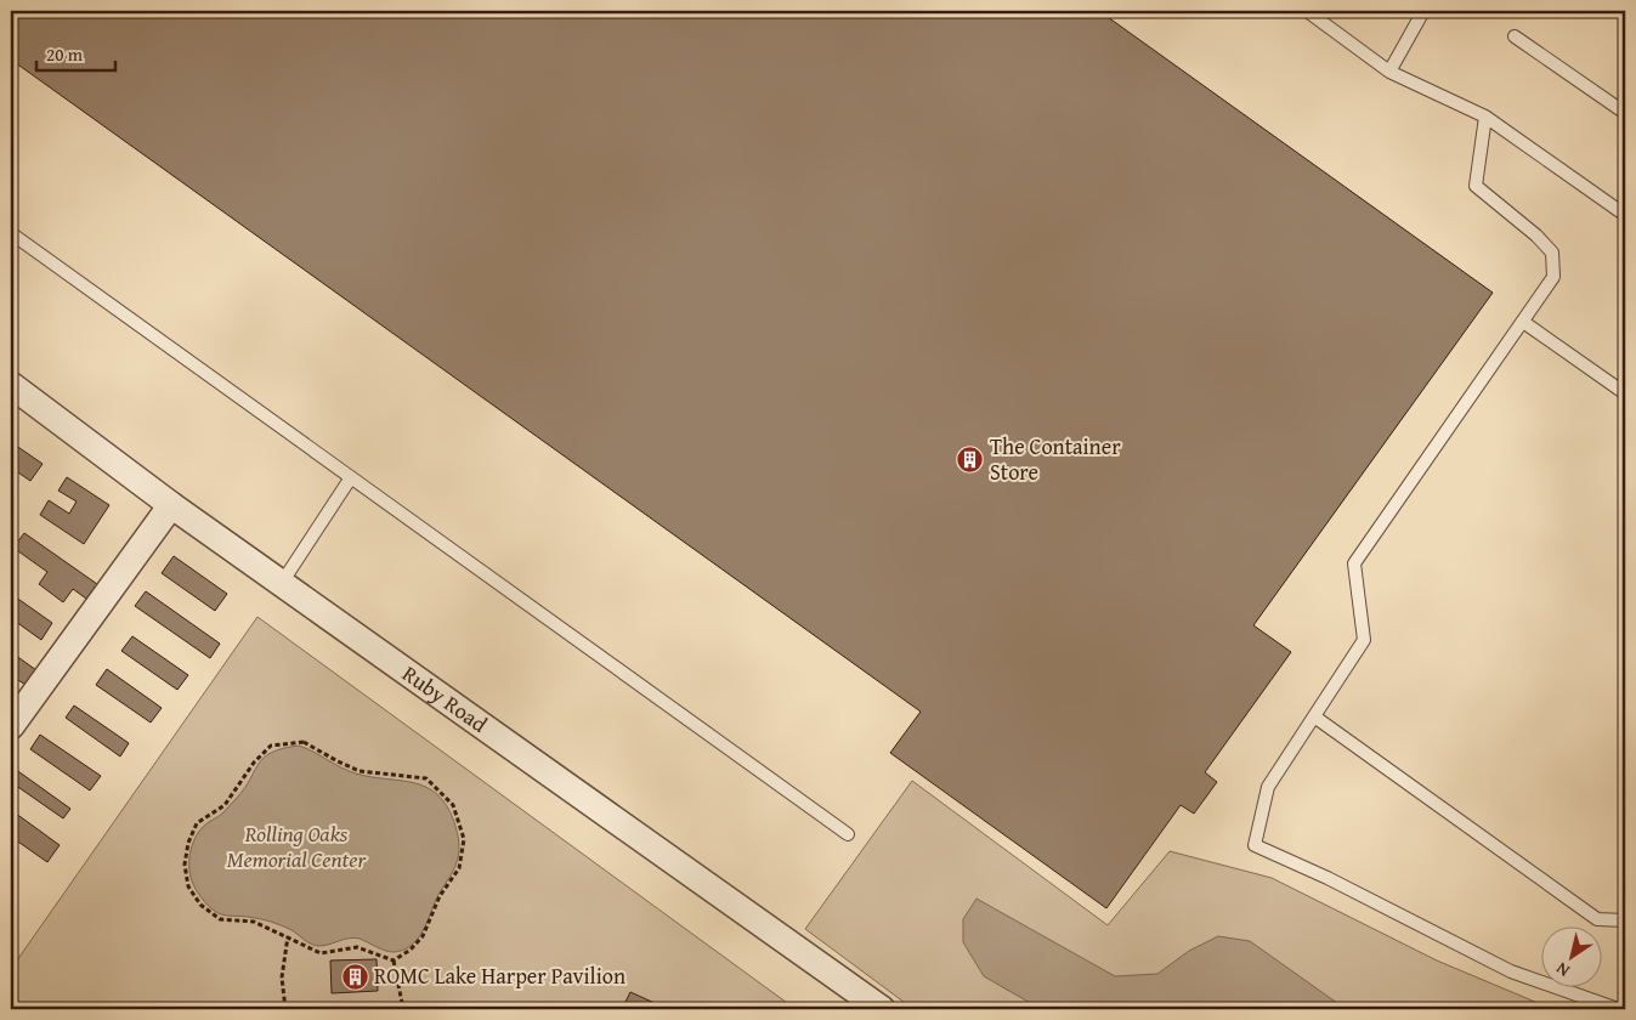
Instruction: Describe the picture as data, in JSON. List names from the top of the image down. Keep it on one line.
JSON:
{"streets":{"street":["Ruby Road"]},"parks":["Rolling Oaks Memorial Center"],"places":{"building":["The Container Store","ROMC Lake Harper Pavilion"]},"scale_bar":"20 m","north":"bottom left"}
